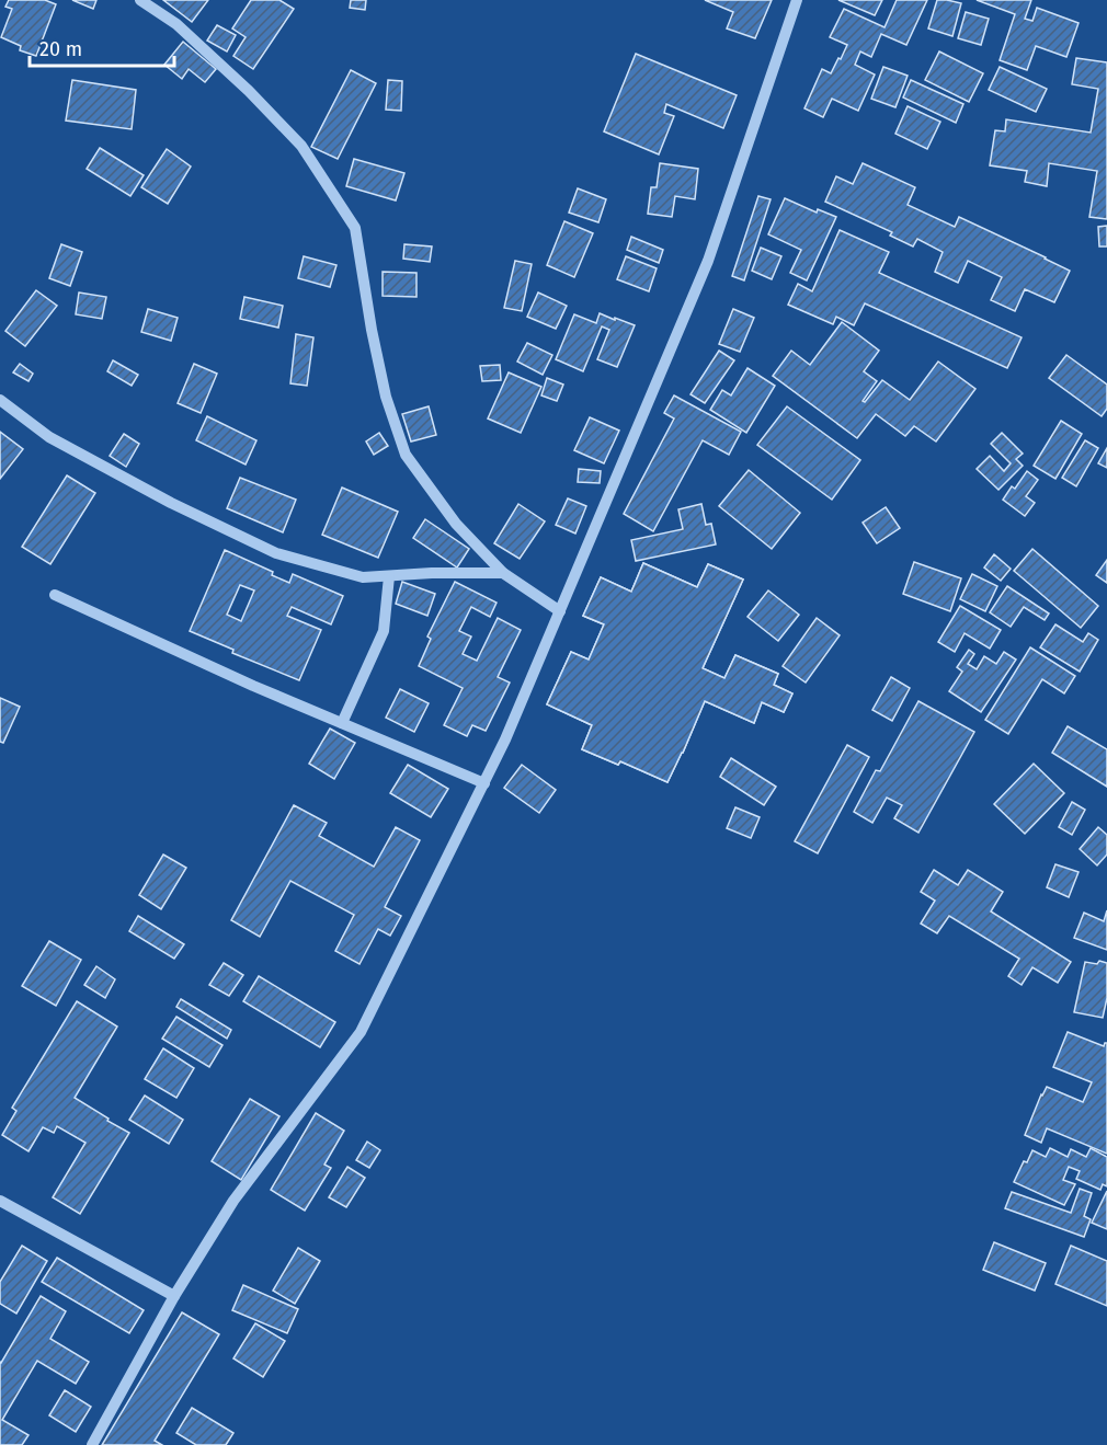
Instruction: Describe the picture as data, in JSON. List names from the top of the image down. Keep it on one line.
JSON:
{"scale_bar":"20 m"}
